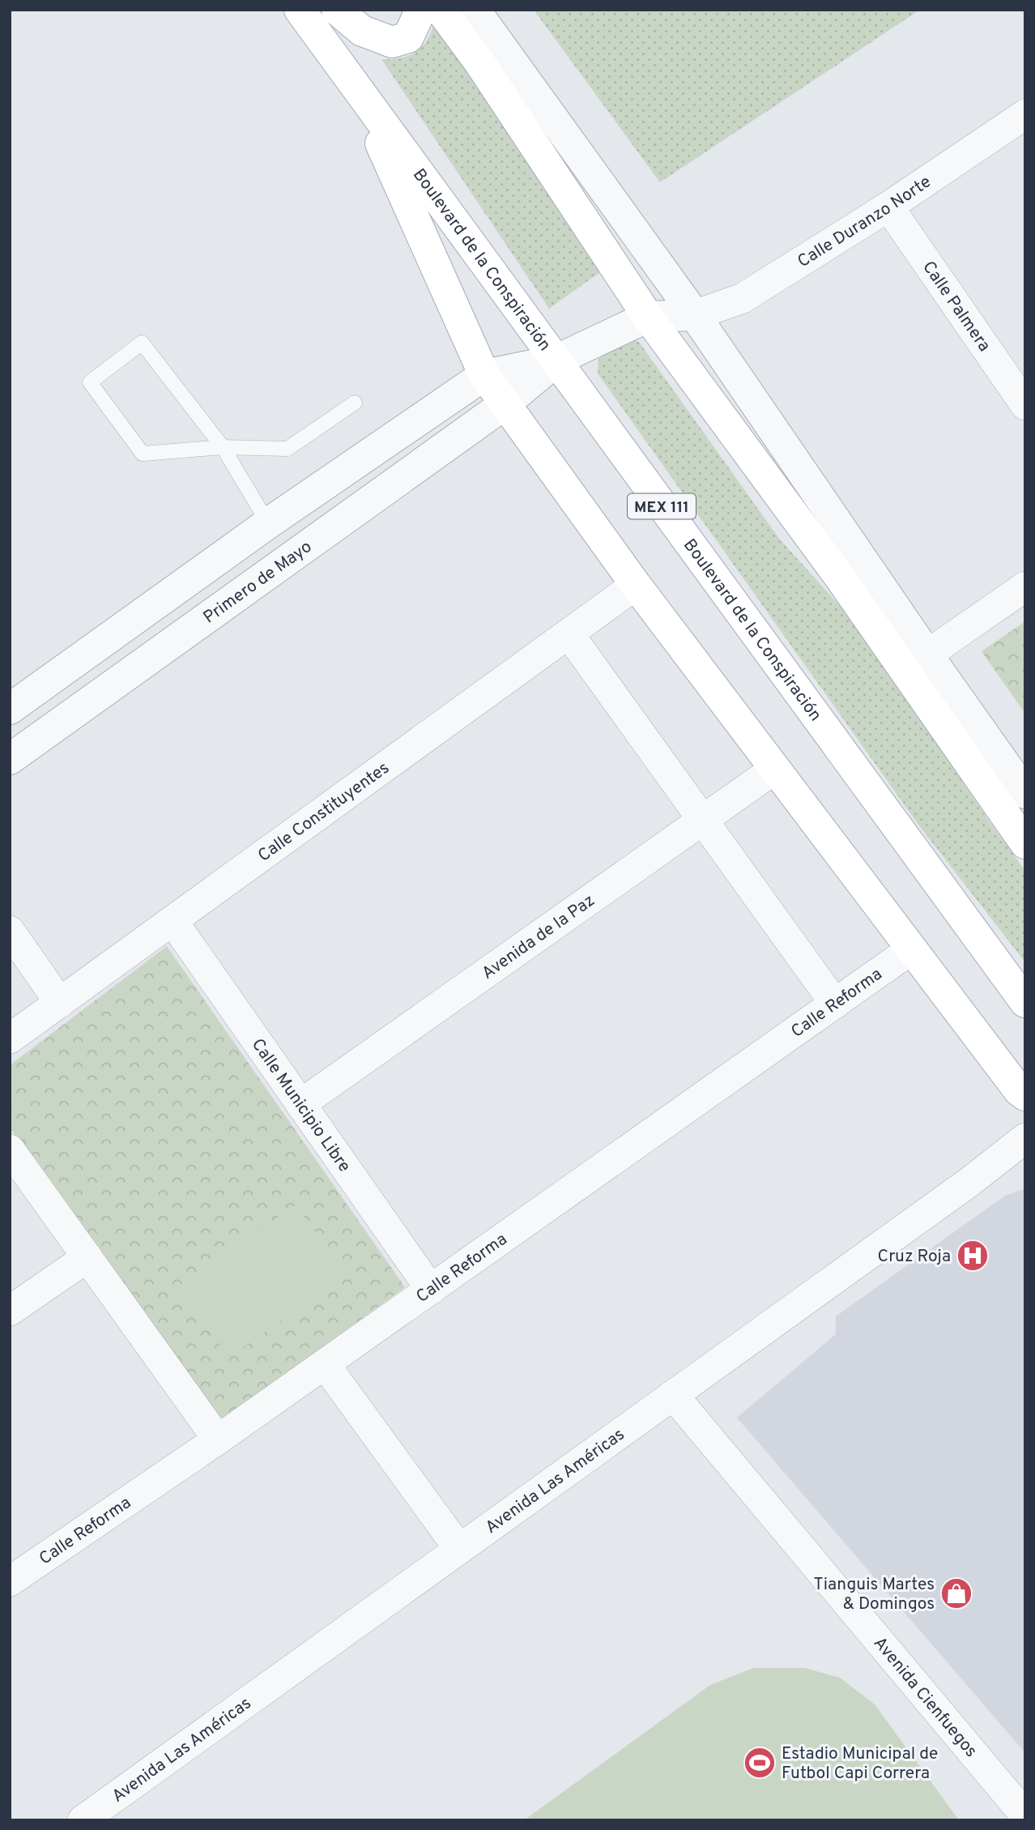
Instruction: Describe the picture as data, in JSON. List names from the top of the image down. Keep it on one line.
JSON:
{"streets":{"main road":["Boulevard de la Conspiración","MEX 111"],"street":["Calle Duranzo Norte","Calle Palmera","Primero de Mayo","Calle Constituyentes","Avenida de la Paz","Calle Reforma","Calle Municipio Libre","Avenida Las Américas","Avenida Cienfuegos"]},"crossings":[["Calle Duranzo Norte","Calle Palmera"],["Boulevard de la Conspiración","Primero de Mayo"],["Calle Constituyentes","Calle Municipio Libre"],["Avenida de la Paz","Calle Municipio Libre"],["Calle Reforma","Calle Municipio Libre"],["Avenida Las Américas","Avenida Cienfuegos"]],"places":{"hospital":["Cruz Roja"],"shop":["Tianguis Martes & Domingos"],"sports":["Estadio Municipal de Futbol Capi Correra"]}}
